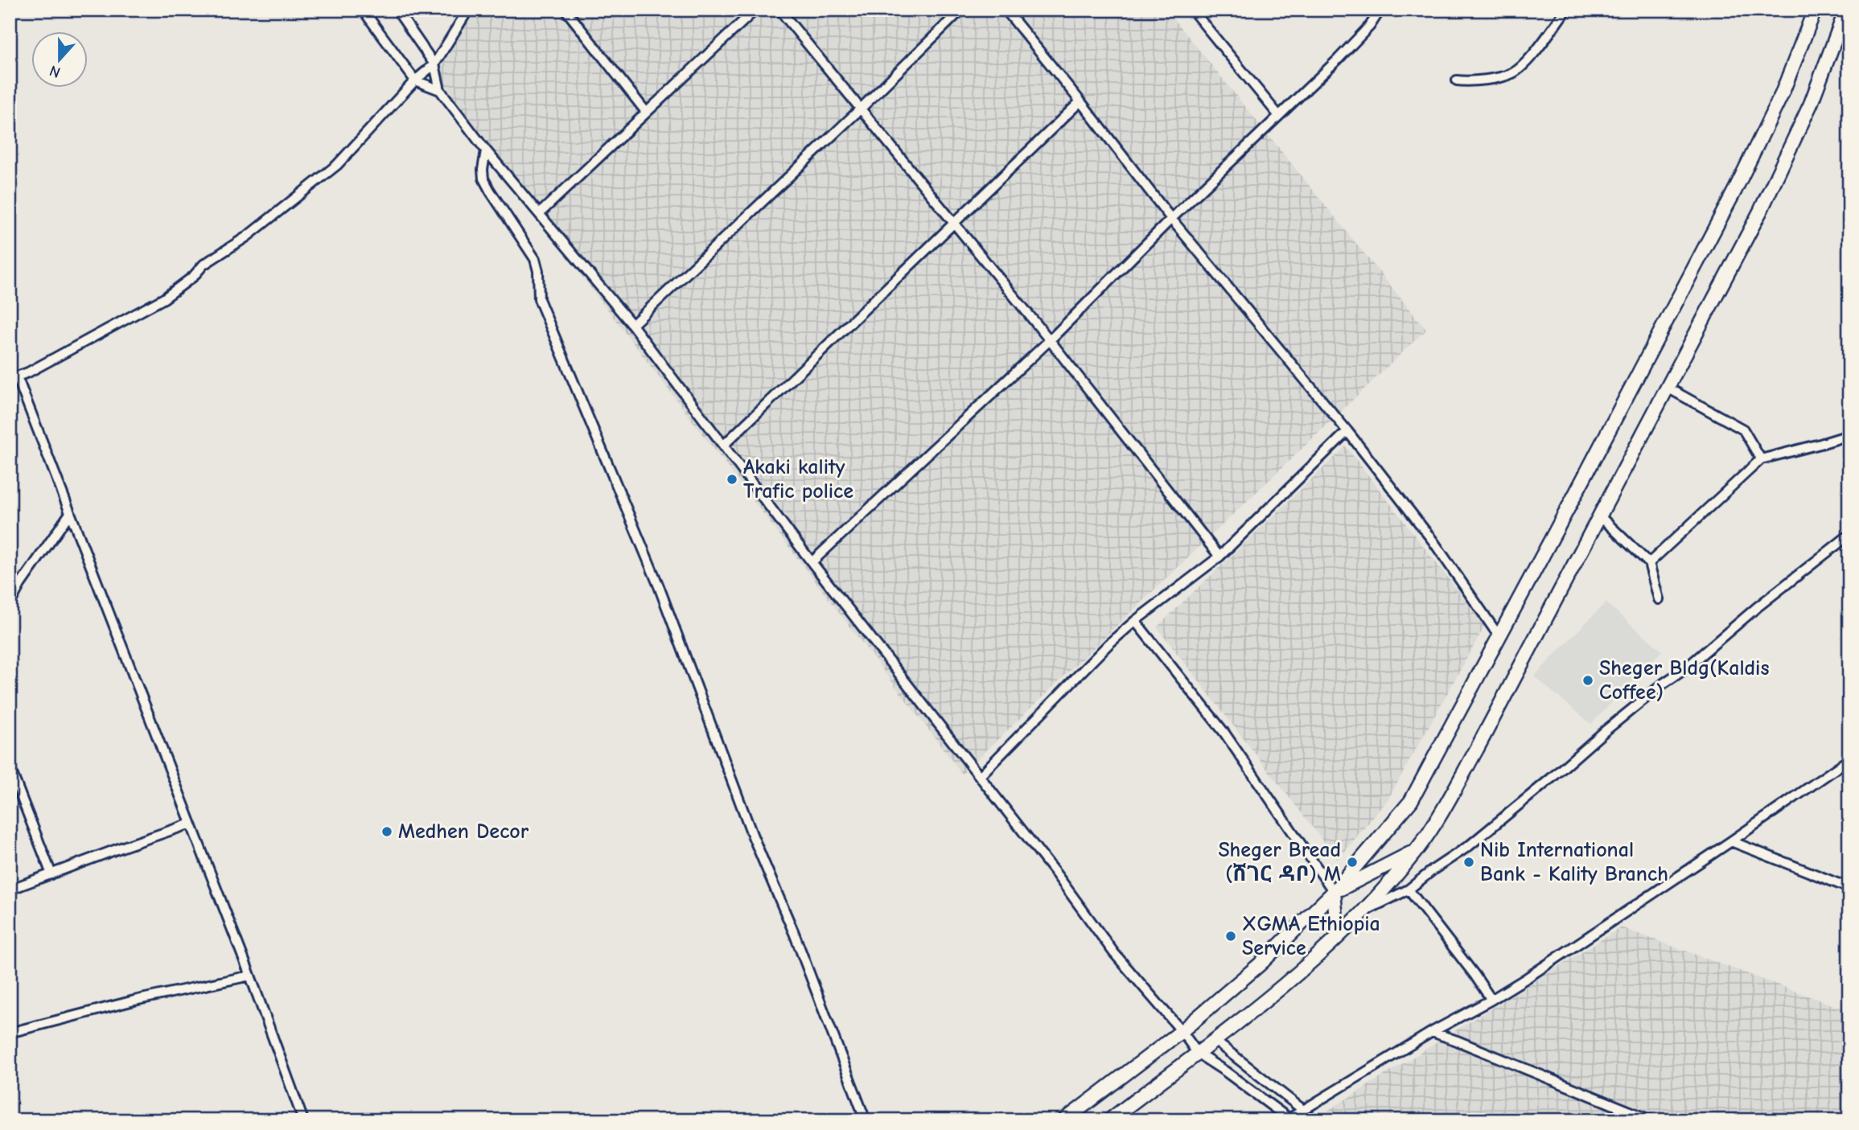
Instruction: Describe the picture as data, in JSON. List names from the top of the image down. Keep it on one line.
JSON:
{"places":["Akaki kality Trafic police","Sheger Bldg(Kaldis Coffee)","Medhen Decor","Sheger Bread (ሸገር ዳቦ) M","Nib International Bank - Kality Branch","XGMA Ethiopia Service"],"north":"bottom"}
